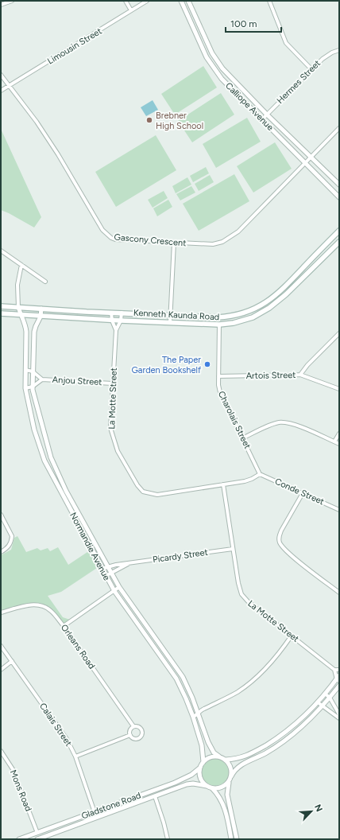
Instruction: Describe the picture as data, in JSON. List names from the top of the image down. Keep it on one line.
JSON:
{"streets":{"main road":["Kenneth Kaunda Road"],"street":["Limousin Street","Hermes Street","Calliope Avenue","Gascony Crescent","Artois Street","Anjou Street","La Motte Street","Charolais Street","Conde Street","Normandie Avenue","Picardy Street","Orleans Road","Calais Street","Mons Road","Gladstone Road"]},"crossings":[["Limousin Street","Gascony Crescent"],["Hermes Street","Calliope Avenue"],["Calliope Avenue","Gascony Crescent"],["Kenneth Kaunda Road","La Motte Street"],["Kenneth Kaunda Road","Charolais Street"],["Kenneth Kaunda Road","Normandie Avenue"],["Artois Street","Charolais Street"],["Anjou Street","La Motte Street"],["Anjou Street","Normandie Avenue"],["La Motte Street","Charolais Street"],["La Motte Street","Conde Street"],["La Motte Street","Picardy Street"],["Charolais Street","Conde Street"],["Normandie Avenue","Picardy Street"],["Normandie Avenue","Gladstone Road"],["Calais Street","Gladstone Road"],["Mons Road","Gladstone Road"]],"places":["Brebner High School","The Paper Garden Bookshelf"],"scale_bar":"100 m","north":"top right"}
